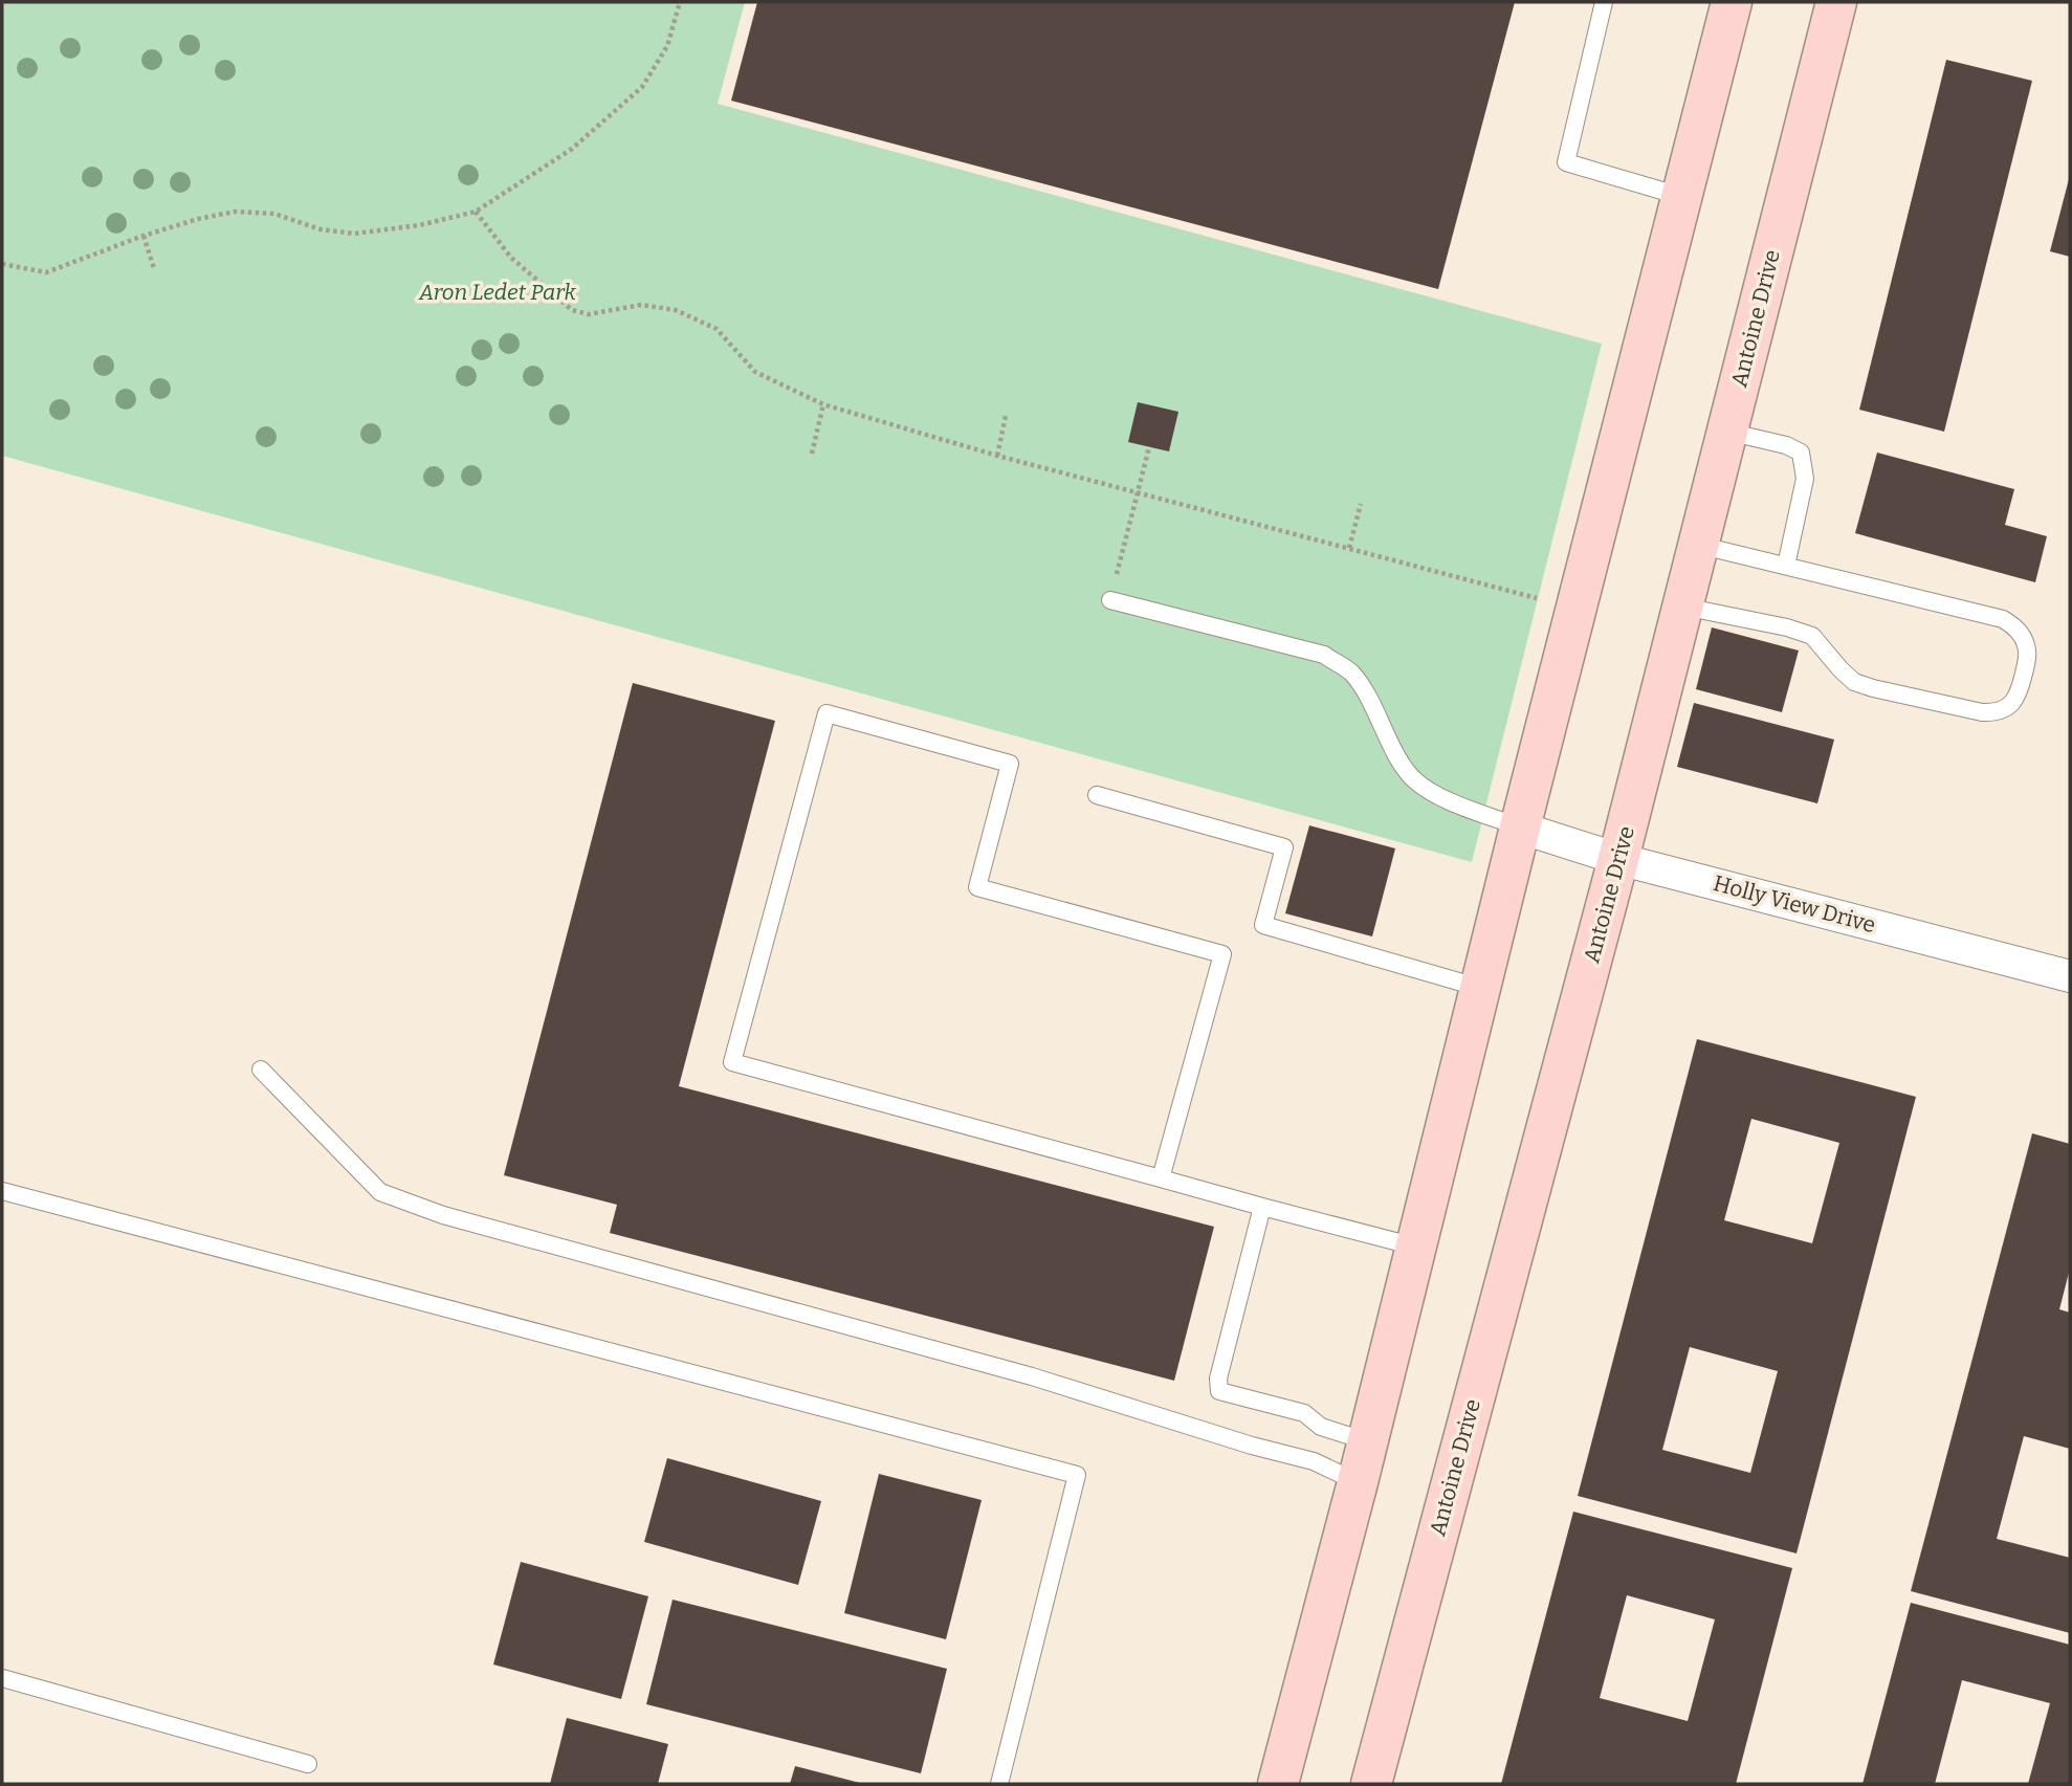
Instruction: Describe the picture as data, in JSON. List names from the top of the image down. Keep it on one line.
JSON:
{"streets":{"main road":["Antoine Drive"],"street":["Holly View Drive"]},"crossings":[["Antoine Drive","Holly View Drive"]],"parks":["Aron Ledet Park"]}
